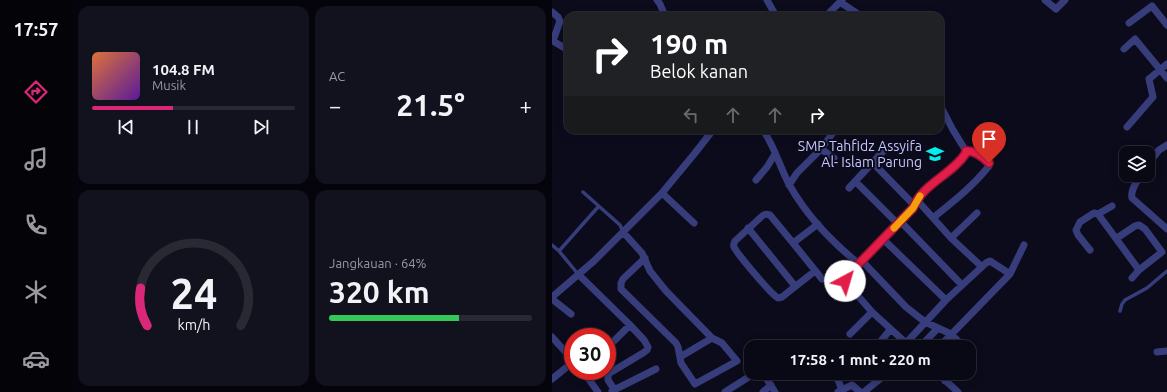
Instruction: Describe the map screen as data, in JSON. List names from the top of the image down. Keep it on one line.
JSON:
{"places":{"school or university":["SMP Tahfidz Assyifa Al- Islam Parung"]},"page":{"tabs":"17:57","tile":["AC",["Jangkauan · 64%","320 km"]],"turn":["190 m","Belok kanan"],"song":["104.8 FM","Musik"],"heat":["−","21.5°","+"],"limit":"30","trip":"17:58 · 1 mnt · 220 m","gauge":["24","km/h"]}}
